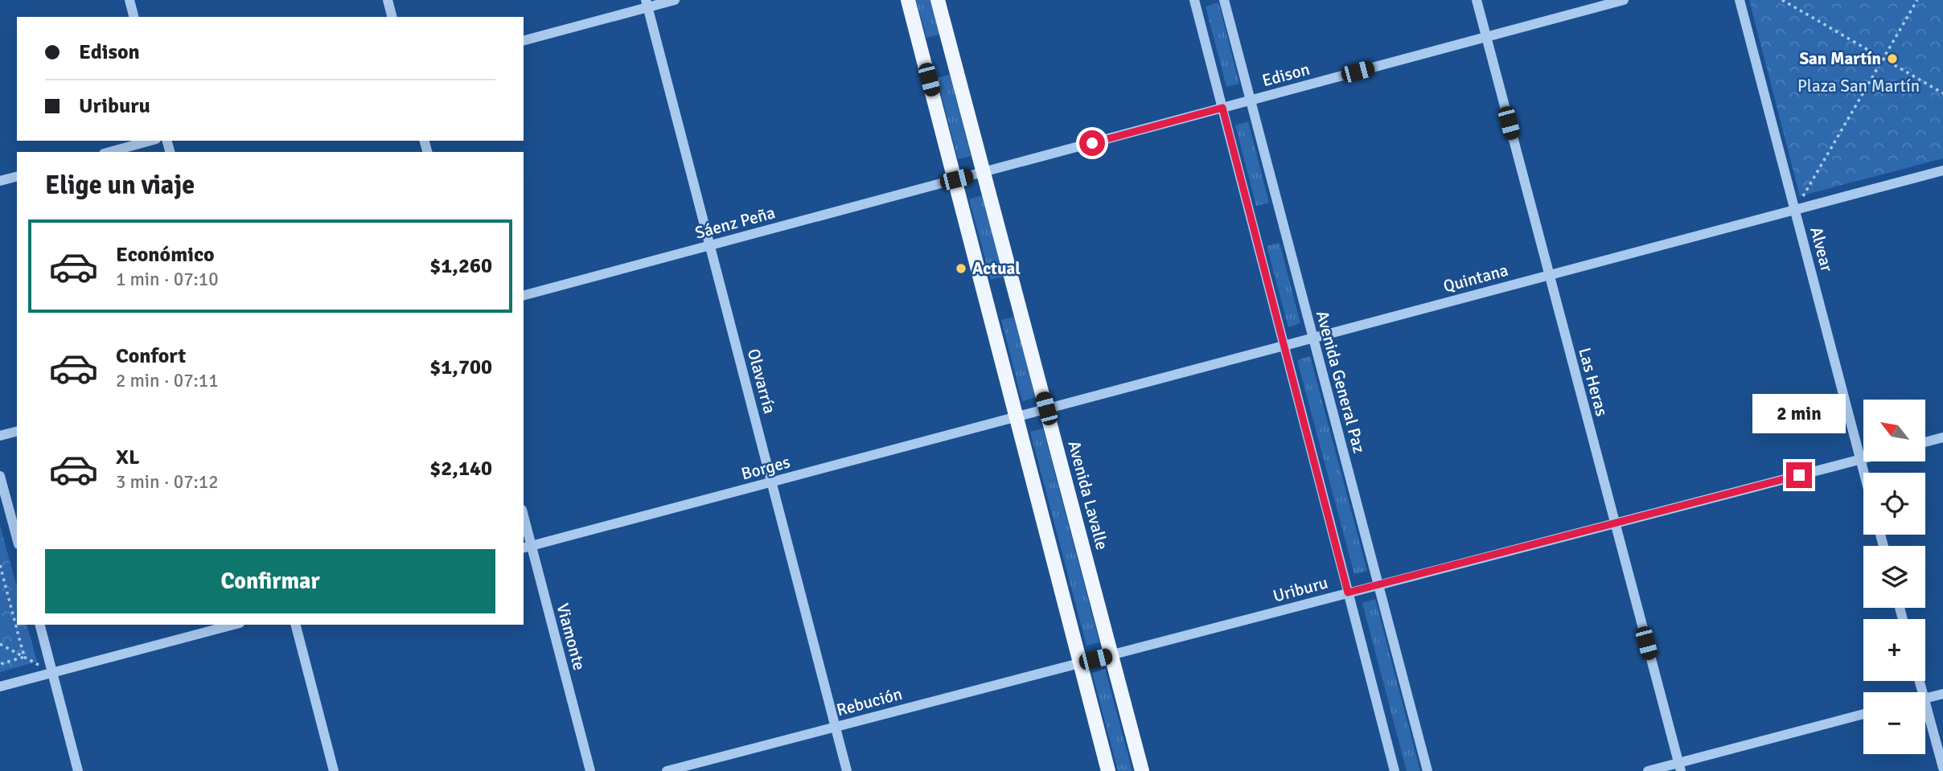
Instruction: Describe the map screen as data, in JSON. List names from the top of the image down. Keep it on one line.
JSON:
{"streets":{"main road":["Avenida Lavalle"],"street":["Edison","Sáenz Peña","Alvear","Quintana","Olavarría","Avenida General Paz","Las Heras","Borges","Uriburu","Viamonte","Rebución"]},"crossings":[["Edison","Sáenz Peña"],["Edison","Avenida General Paz"],["Edison","Las Heras"],["Edison","Avenida Lavalle"],["Sáenz Peña","Olavarría"],["Alvear","Quintana"],["Alvear","Uriburu"],["Quintana","Avenida General Paz"],["Quintana","Las Heras"],["Quintana","Borges"],["Quintana","Avenida Lavalle"],["Olavarría","Borges"],["Olavarría","Rebución"],["Avenida General Paz","Uriburu"],["Las Heras","Uriburu"],["Borges","Viamonte"],["Avenida Lavalle","Uriburu"],["Uriburu","Rebución"]],"parks":["Plaza San Martín"],"places":["San Martín","Actual"],"north":"top left","page":{"banner":["Edison","Uriburu"],"heading":"Elige un viaje","list":[{"name":"Económico","note":"1 min · 07:10","value":"$1,260"},{"name":"Confort","note":"2 min · 07:11","value":"$1,700"},{"name":"XL","note":"3 min · 07:12","value":"$2,140"}],"bubble":"2 min","map_buttons":["+","−"],"buttons":"Confirmar"}}
